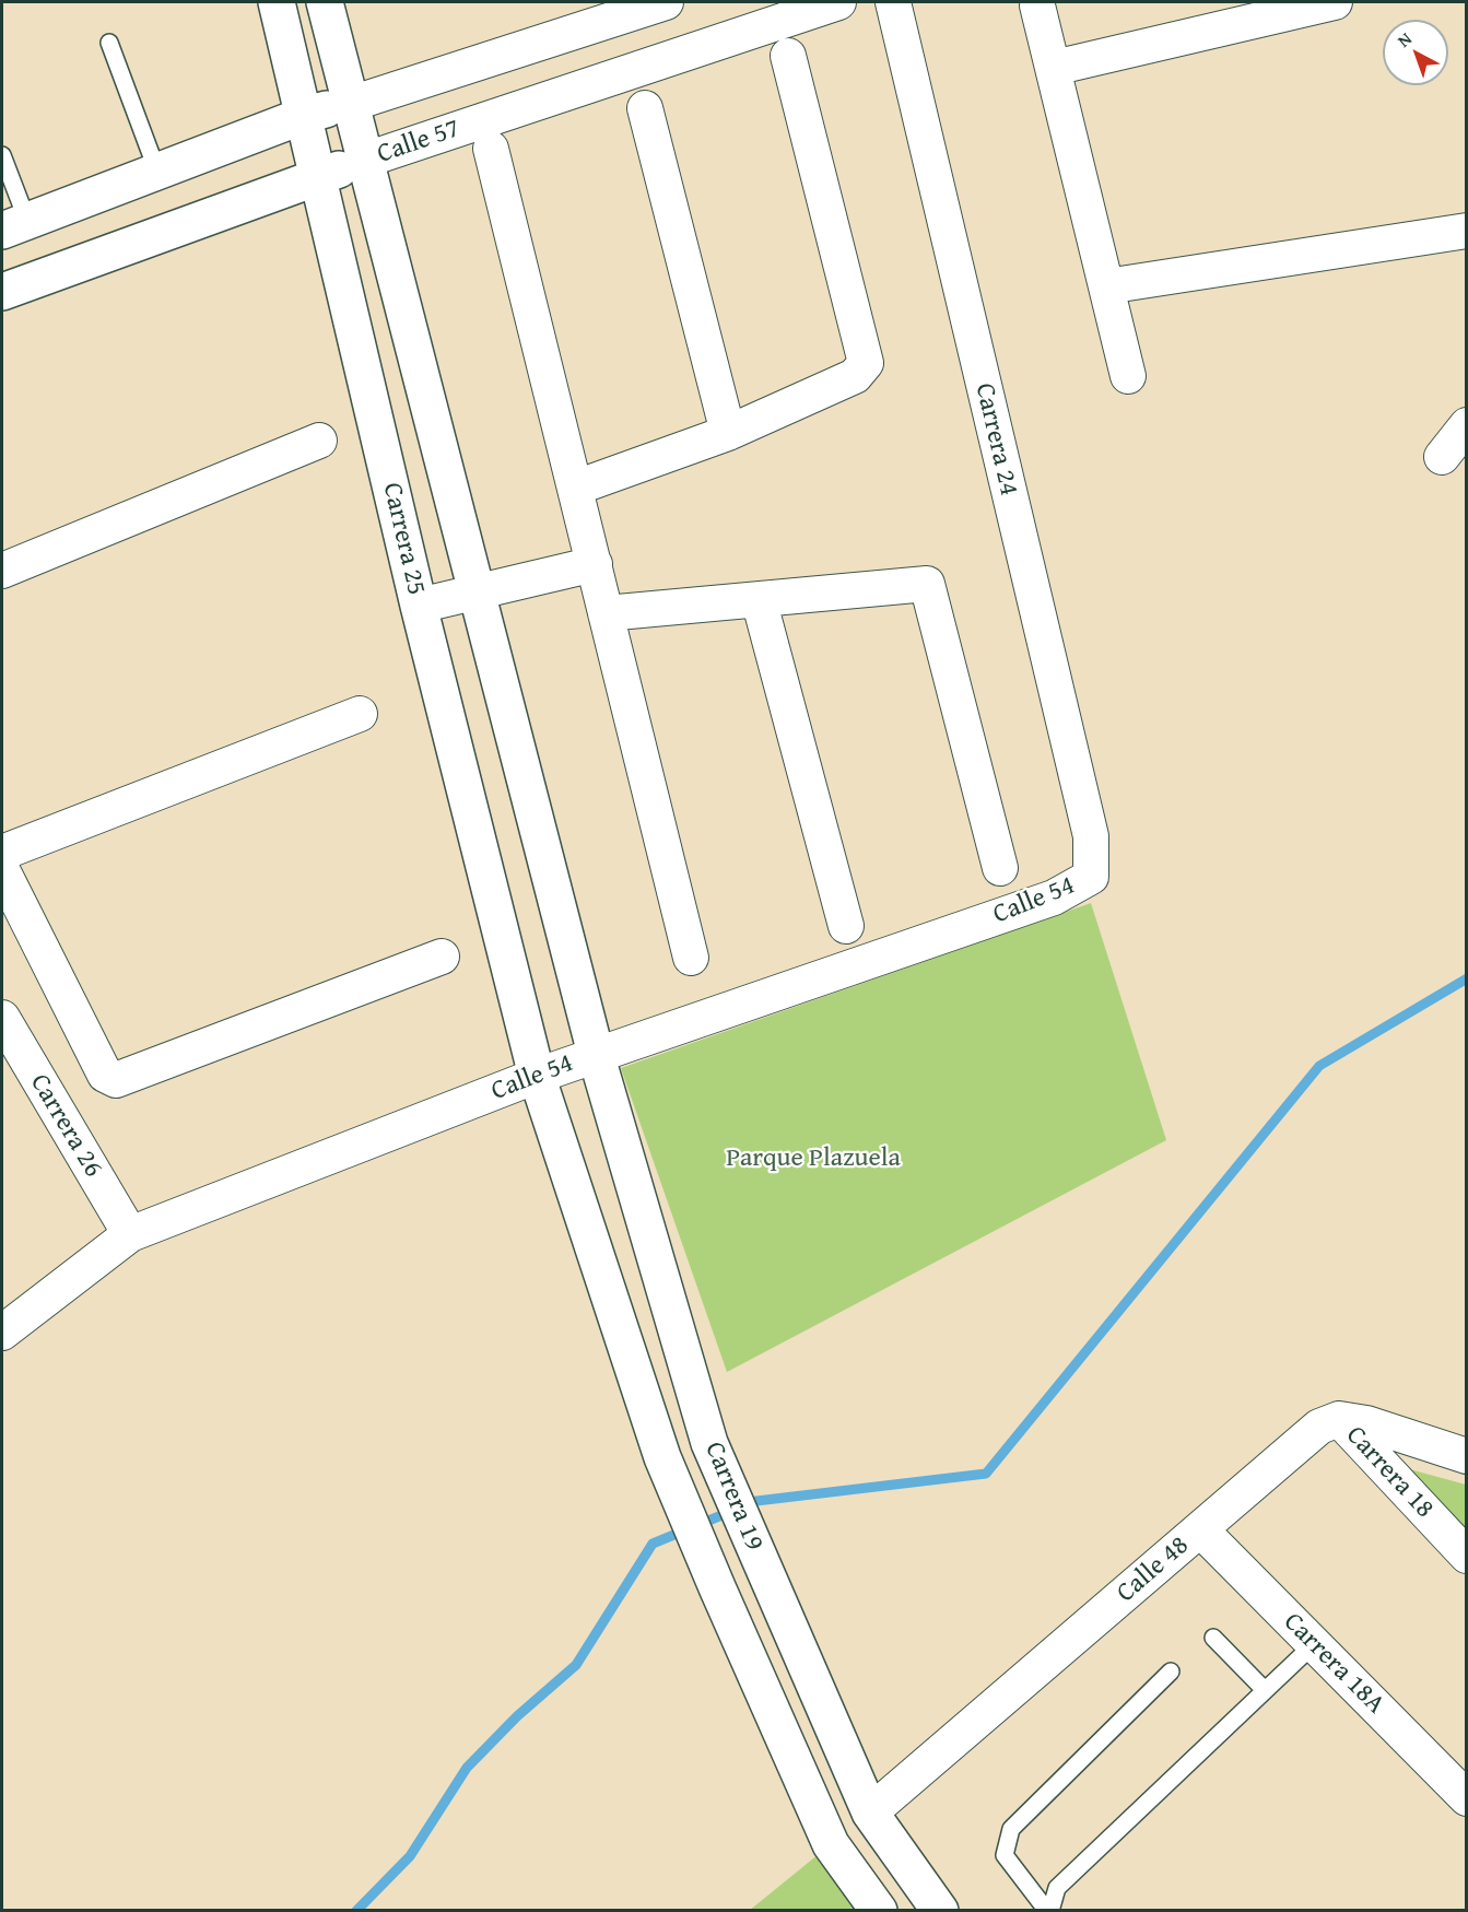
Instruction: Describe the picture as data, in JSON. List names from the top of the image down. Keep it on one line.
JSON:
{"streets":{"street":["Calle 57","Carrera 24","Carrera 25","Calle 54","Carrera 26","Carrera 18","Carrera 19","Calle 48","Carrera 18A"]},"crossings":[["Calle 57","Carrera 25"],["Carrera 24","Calle 54"],["Carrera 25","Calle 54"],["Carrera 25","Carrera 19"],["Calle 54","Carrera 26"],["Calle 54","Carrera 19"],["Carrera 18","Calle 48"],["Carrera 19","Calle 48"],["Calle 48","Carrera 18A"]],"parks":["Parque Plazuela"],"north":"top left"}
